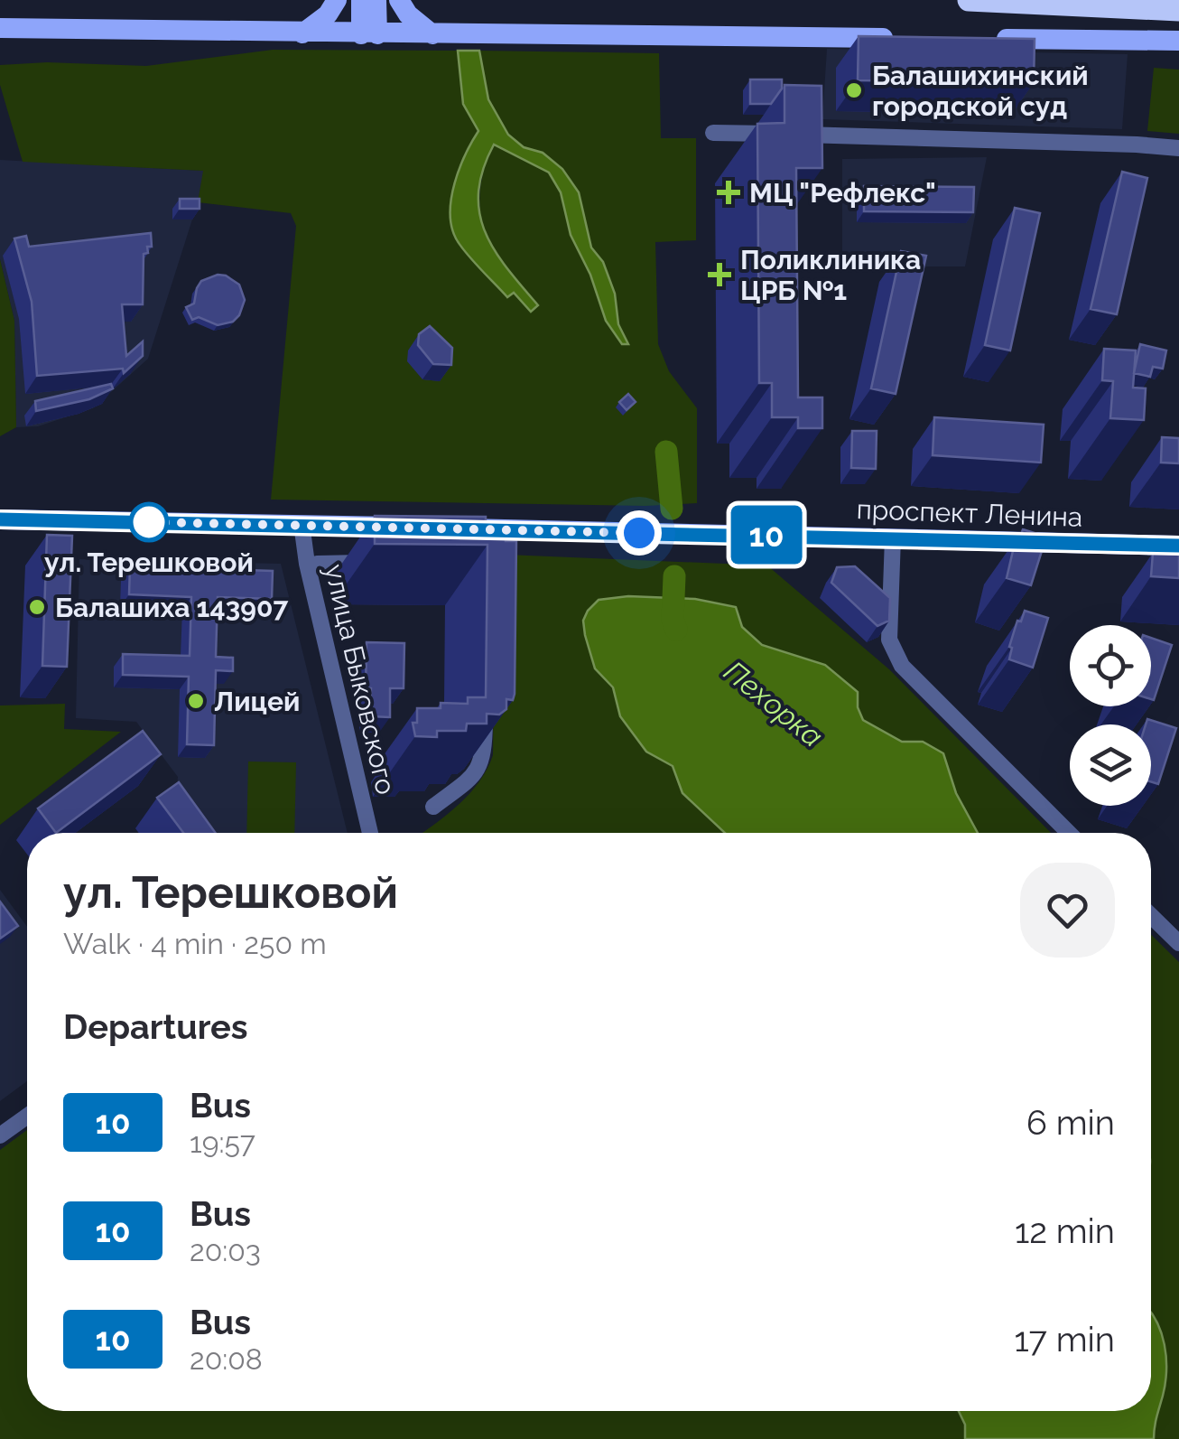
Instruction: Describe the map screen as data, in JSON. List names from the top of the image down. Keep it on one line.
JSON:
{"streets":{"main road":["проспект Ленина"],"street":["улица Быковского"]},"water":["Пехорка"],"places":{"other":["Балашихинский городской суд","ул. Терешковой","Балашиха 143907","Лицей"],"health":["МЦ \"Рефлекс\"","Поликлиника ЦРБ №1"]},"lines":["bus line 10"],"page":{"on_map":"10","heading":[["ул. Терешковой","Walk · 4 min · 250 m"],"Departures"],"list":[{"mark":"10","name":"Bus","note":"19:57","value":"6 min"},{"mark":"10","name":"Bus","note":"20:03","value":"12 min"},{"mark":"10","name":"Bus","note":"20:08","value":"17 min"}]}}
